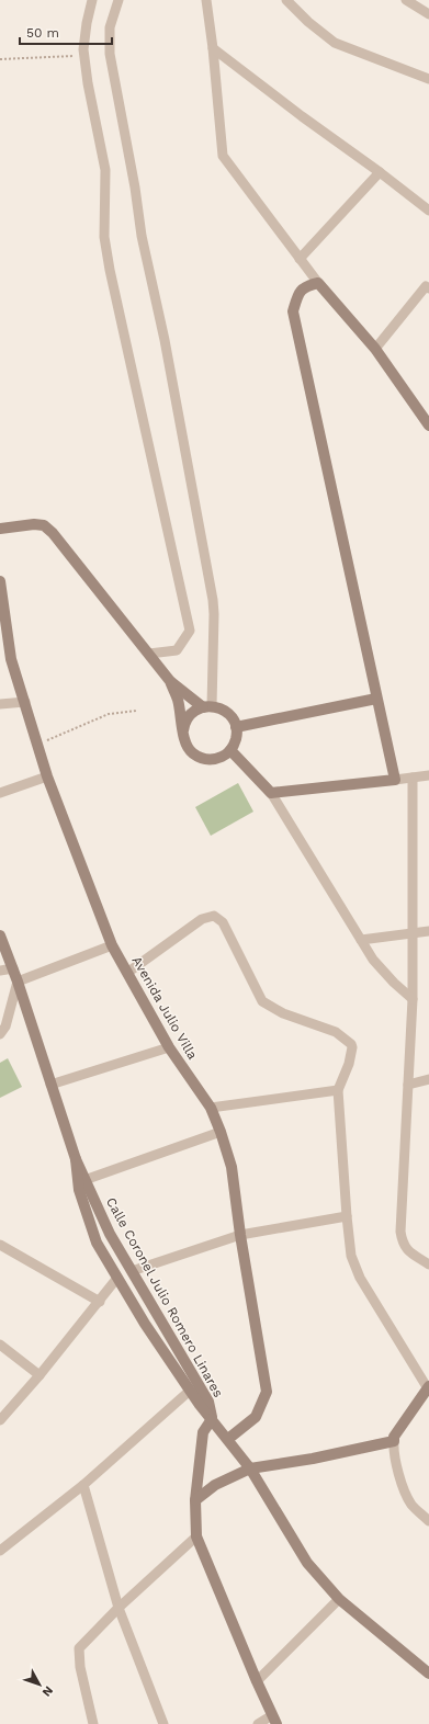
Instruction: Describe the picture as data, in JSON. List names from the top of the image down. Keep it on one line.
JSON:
{"streets":{"street":["Avenida Julio Villa","Calle Coronel Julio Romero Linares"]},"scale_bar":"50 m","north":"bottom right"}
